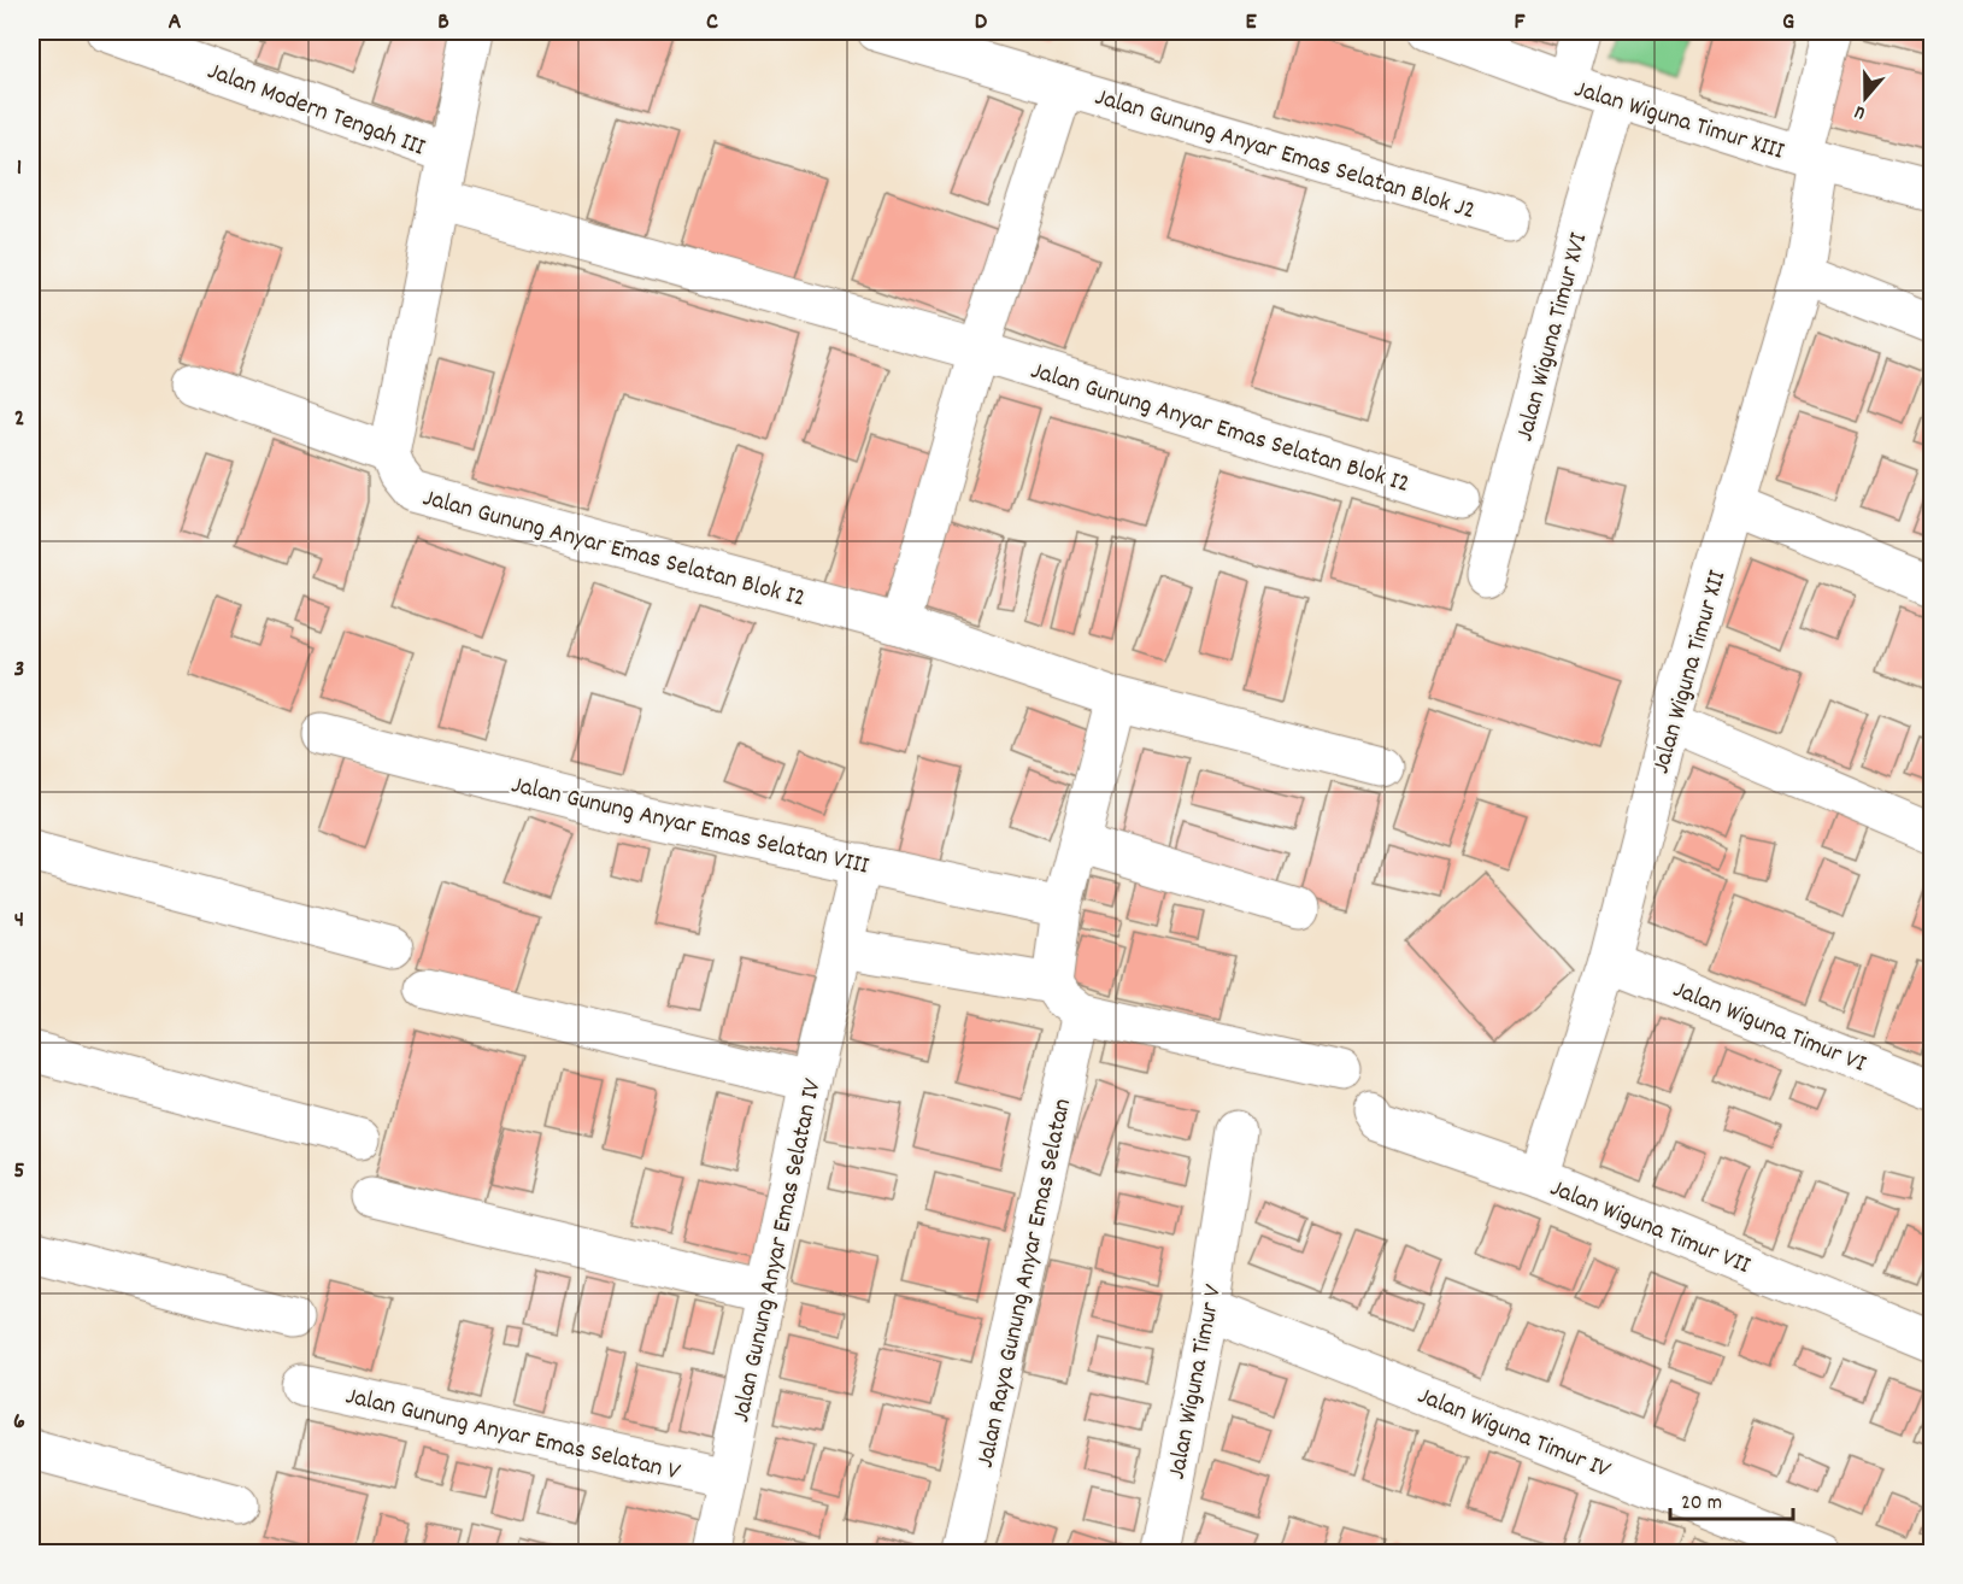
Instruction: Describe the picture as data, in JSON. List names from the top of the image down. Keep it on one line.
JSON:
{"streets":{"street":["Jalan Modern Tengah III","Jalan Wiguna Timur XIII","Jalan Gunung Anyar Emas Selatan Blok J2","Jalan Wiguna Timur XVI","Jalan Gunung Anyar Emas Selatan Blok I2","Jalan Wiguna Timur XII","Jalan Gunung Anyar Emas Selatan VIII","Jalan Wiguna Timur VI","Jalan Wiguna Timur VII","Jalan Gunung Anyar Emas Selatan IV","Jalan Raya Gunung Anyar Emas Selatan","Jalan Wiguna Timur V","Jalan Wiguna Timur IV","Jalan Gunung Anyar Emas Selatan V"]},"crossings":[["Jalan Wiguna Timur XIII","Jalan Wiguna Timur XVI"],["Jalan Wiguna Timur XIII","Jalan Wiguna Timur XII"],["Jalan Gunung Anyar Emas Selatan Blok J2","Jalan Gunung Anyar Emas Selatan Blok I2"],["Jalan Wiguna Timur XII","Jalan Wiguna Timur VI"],["Jalan Wiguna Timur XII","Jalan Wiguna Timur VII"],["Jalan Gunung Anyar Emas Selatan VIII","Jalan Gunung Anyar Emas Selatan IV"],["Jalan Gunung Anyar Emas Selatan IV","Jalan Gunung Anyar Emas Selatan V"],["Jalan Wiguna Timur V","Jalan Wiguna Timur IV"]],"scale_bar":"20 m","north":"bottom","grid":{"columns":["A","B","C","D","E","F","G"],"rows":["1","2","3","4","5","6"]}}
